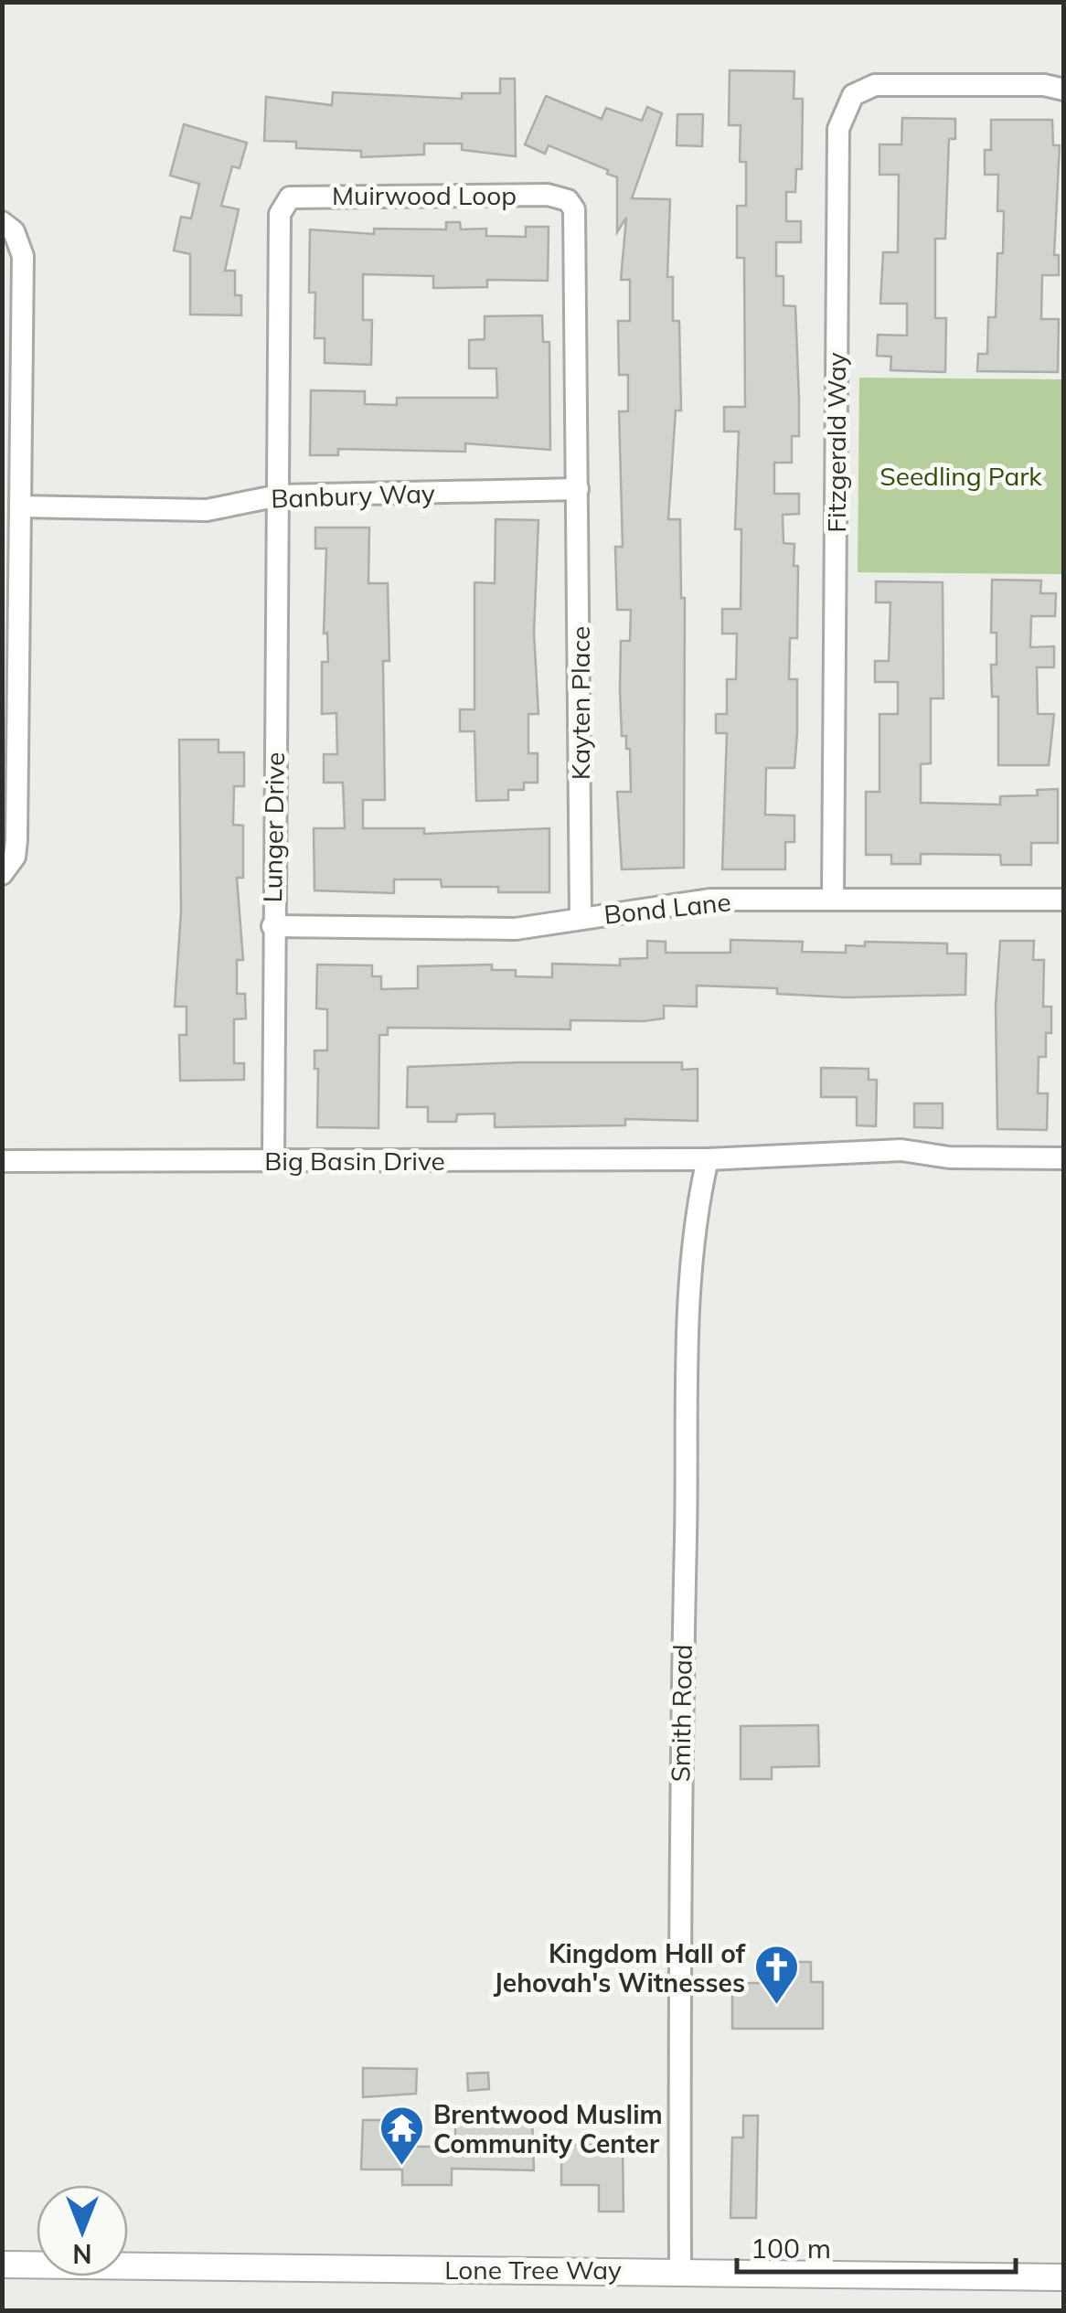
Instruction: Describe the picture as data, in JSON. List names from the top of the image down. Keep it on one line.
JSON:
{"streets":{"main road":["Lone Tree Way"],"street":["Muirwood Loop","Fitzgerald Way","Banbury Way","Kayten Place","Lunger Drive","Bond Lane","Big Basin Drive","Smith Road"]},"crossings":[["Muirwood Loop","Banbury Way"],["Muirwood Loop","Kayten Place"],["Muirwood Loop","Lunger Drive"],["Fitzgerald Way","Bond Lane"],["Banbury Way","Kayten Place"],["Banbury Way","Lunger Drive"],["Kayten Place","Bond Lane"],["Lunger Drive","Bond Lane"],["Lunger Drive","Big Basin Drive"],["Big Basin Drive","Smith Road"],["Smith Road","Lone Tree Way"]],"parks":["Seedling Park"],"places":{"church":["Kingdom Hall of Jehovah's Witnesses"],"temple":["Brentwood Muslim Community Center"]},"scale_bar":"100 m","north":"bottom"}
